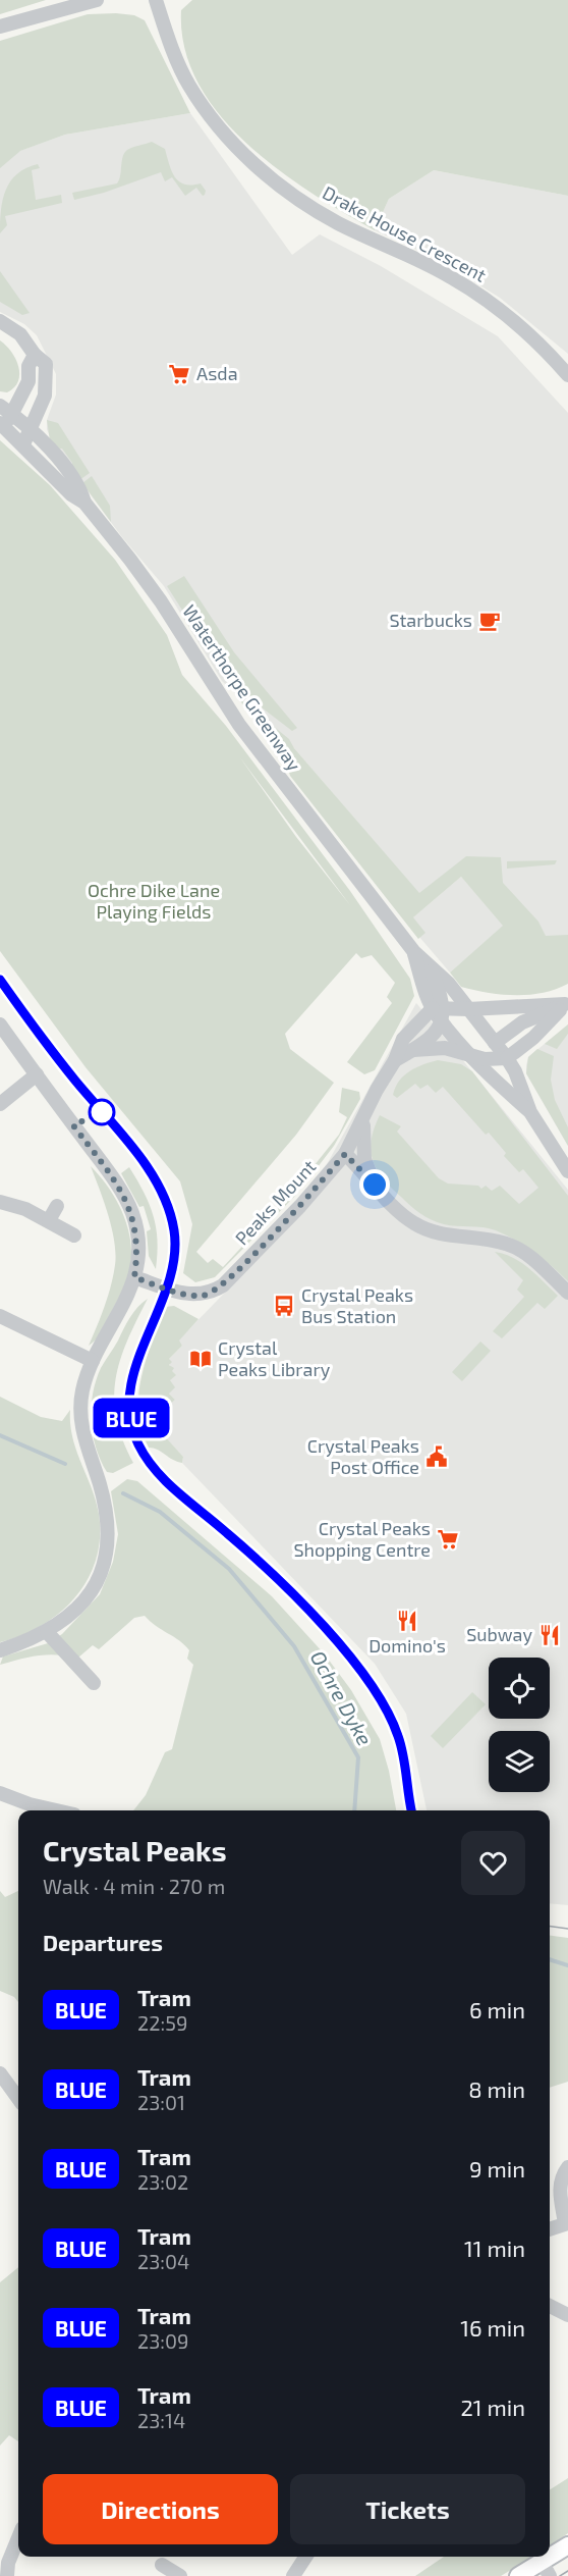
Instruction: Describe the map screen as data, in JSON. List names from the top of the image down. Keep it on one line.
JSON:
{"streets":{"street":["Drake House Crescent","Waterthorpe Greenway","Peaks Mount"]},"crossings":[["Waterthorpe Greenway","Peaks Mount"]],"water":["Ochre Dyke"],"parks":["Ochre Dike Lane Playing Fields"],"places":{"supermarket":["Asda","Crystal Peaks Shopping Centre"],"cafe":["Starbucks"],"bus stop":["Crystal Peaks Bus Station"],"library":["Crystal Peaks Library"],"public building":["Crystal Peaks Post Office"],"restaurant":["Domino's","Subway"]},"lines":["tram line BLUE"],"page":{"on_map":"BLUE","heading":[["Crystal Peaks","Walk · 4 min · 270 m"],"Departures"],"list":[{"mark":"BLUE","name":"Tram","note":"22:59","value":"6 min"},{"mark":"BLUE","name":"Tram","note":"23:01","value":"8 min"},{"mark":"BLUE","name":"Tram","note":"23:02","value":"9 min"},{"mark":"BLUE","name":"Tram","note":"23:04","value":"11 min"},{"mark":"BLUE","name":"Tram","note":"23:09","value":"16 min"},{"mark":"BLUE","name":"Tram","note":"23:14","value":"21 min"}],"buttons":["Directions","Tickets"]}}
